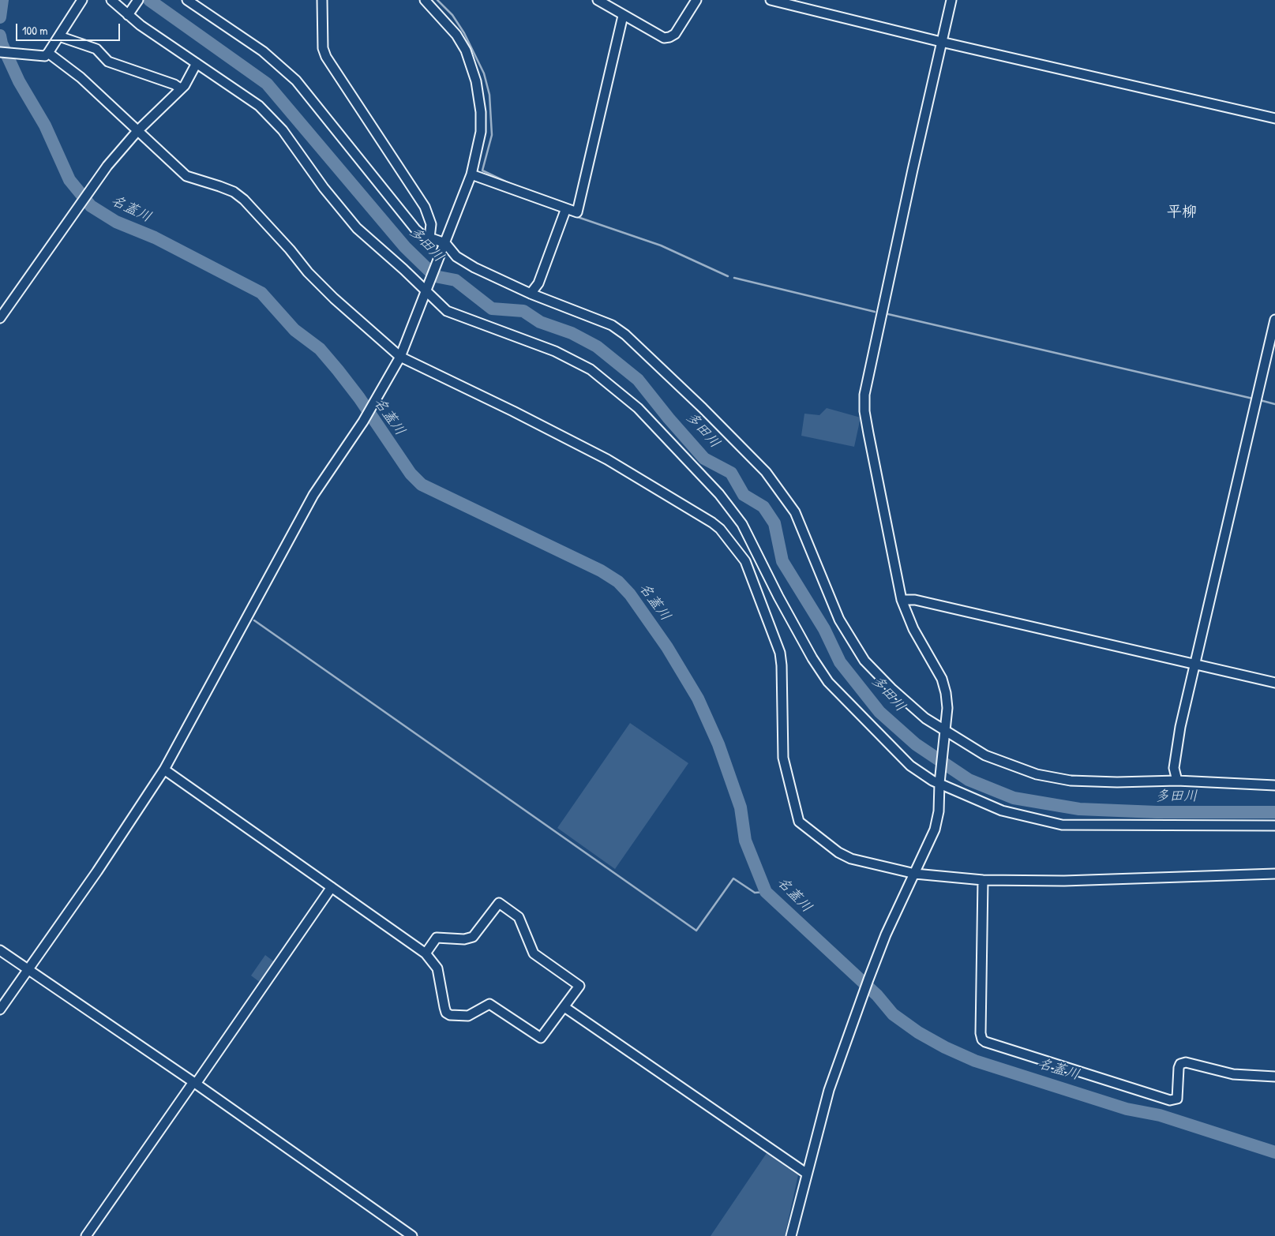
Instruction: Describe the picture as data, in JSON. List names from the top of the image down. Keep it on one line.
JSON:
{"districts":["平柳"],"water":["名蓋川","多田川"],"scale_bar":"100 m"}
